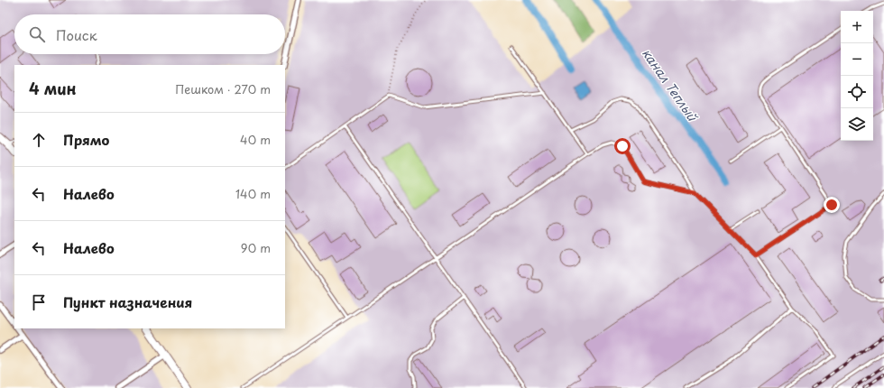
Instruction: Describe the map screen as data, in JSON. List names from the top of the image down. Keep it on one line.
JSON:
{"water":["канал Теплый"],"page":{"map_buttons":["+","−"],"search":"Поиск","heading":["4 мин","Пешком · 270 m"],"list":[["Прямо","40 m"],["Налево","140 m"],["Налево","90 m"],"Пункт назначения"]}}
